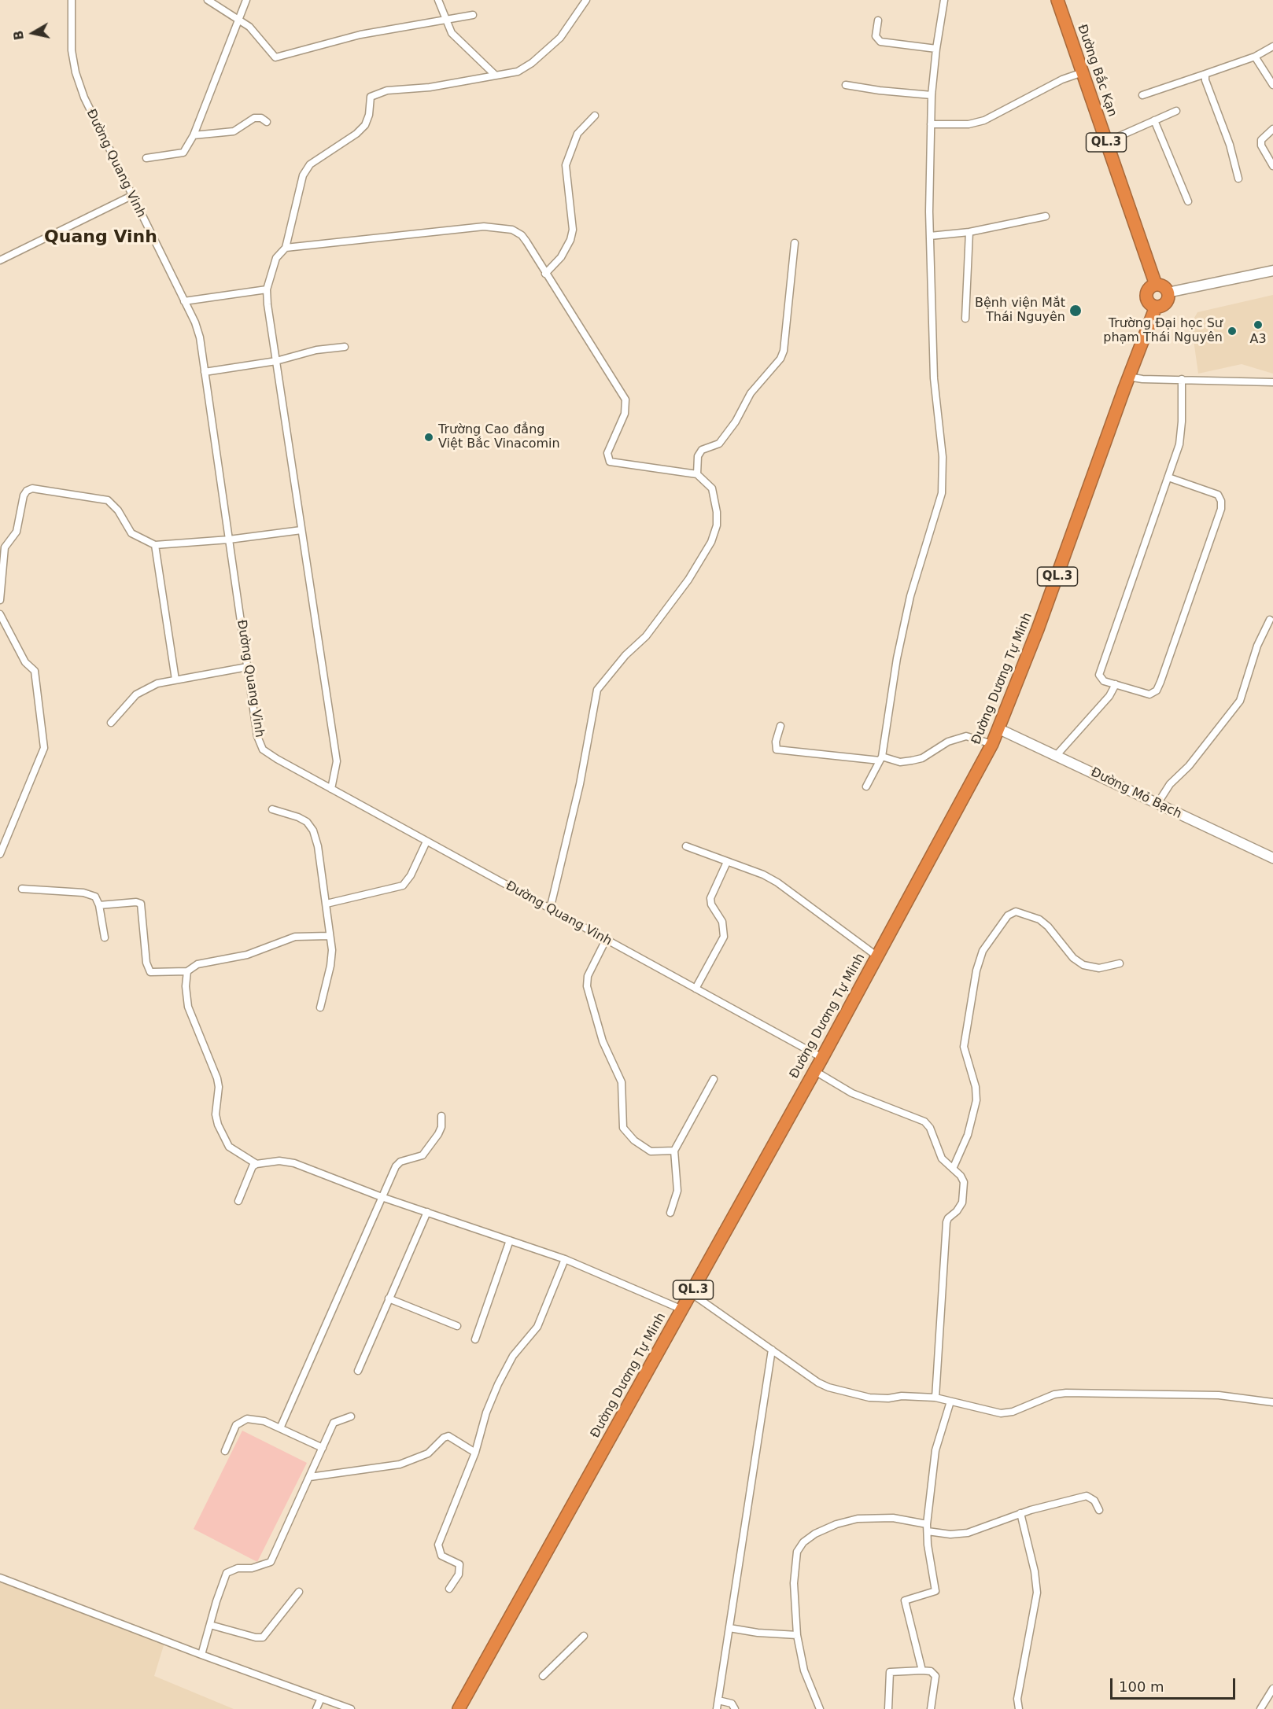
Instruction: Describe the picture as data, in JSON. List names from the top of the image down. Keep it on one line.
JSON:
{"streets":{"highway":["Đường Bắc Kạn","QL.3","Đường Dương Tự Minh"],"street":["Đường Quang Vinh","Đường Mỏ Bạch"]},"crossings":[["Đường Bắc Kạn","QL.3"],["Đường Bắc Kạn","Đường Dương Tự Minh"],["QL.3","Đường Dương Tự Minh"],["Đường Quang Vinh","Đường Dương Tự Minh"],["Đường Dương Tự Minh","Đường Mỏ Bạch"]],"districts":["Quang Vinh"],"places":["Bệnh viện Mắt Thái Nguyên","A3","Trường Đại học Sư phạm Thái Nguyên","Trường Cao đẳng Việt Bắc Vinacomin"],"scale_bar":"100 m","north":"left"}
